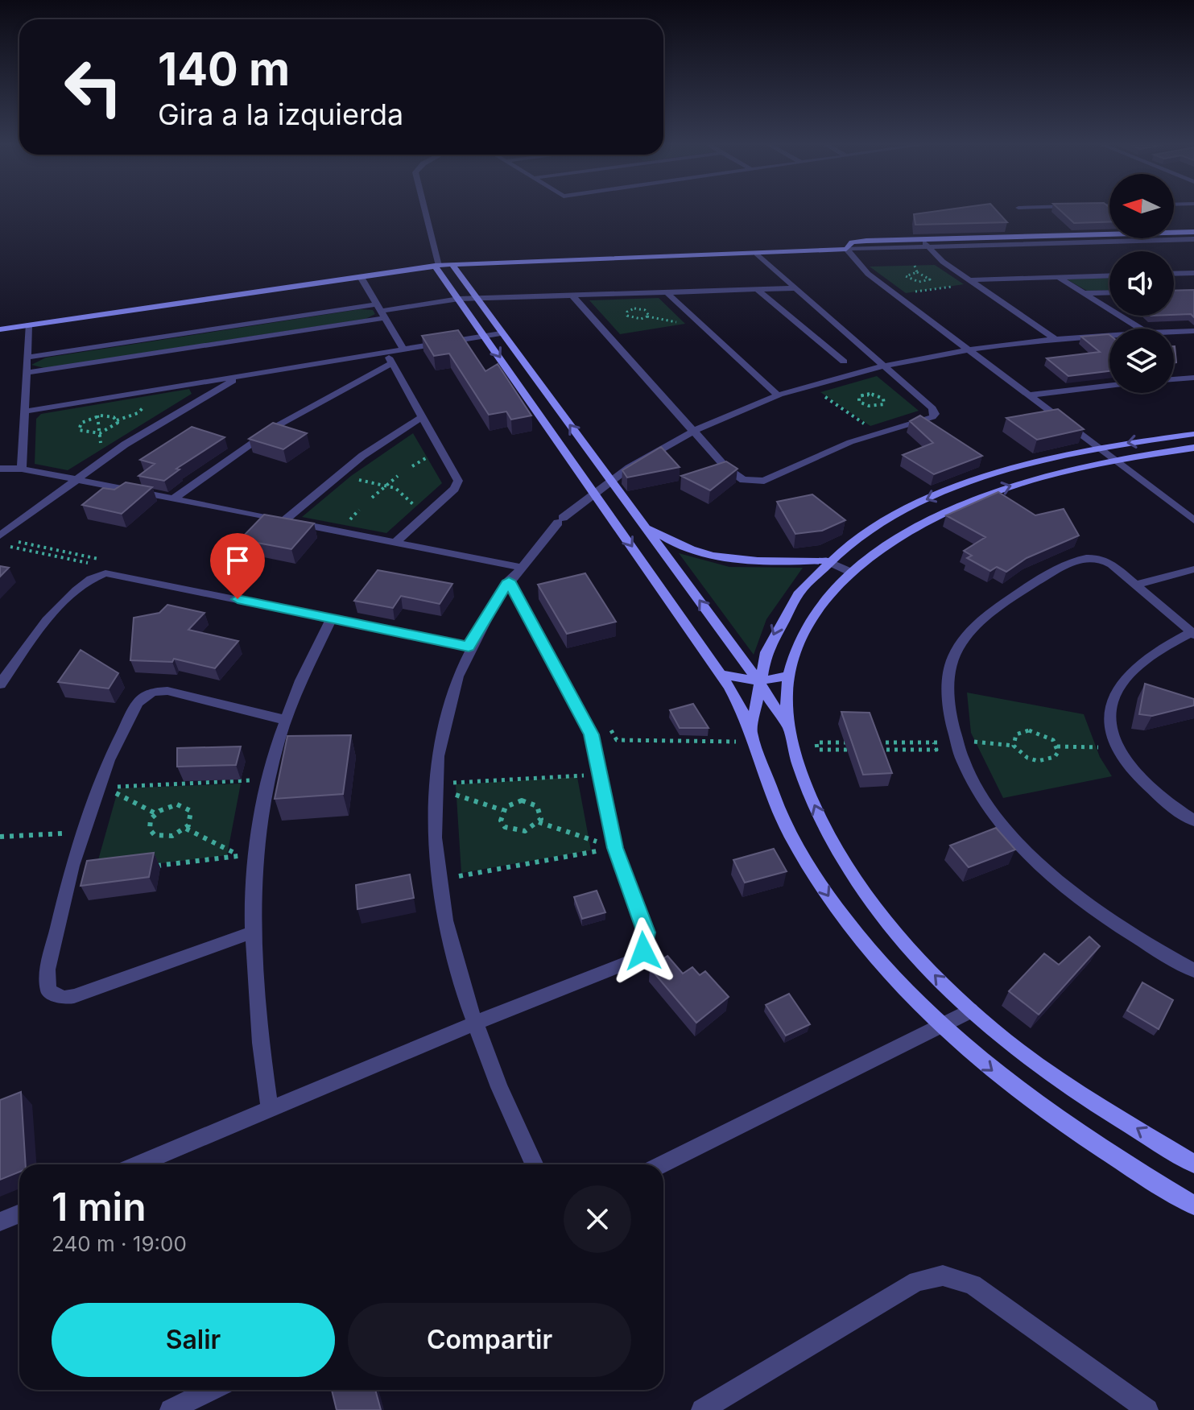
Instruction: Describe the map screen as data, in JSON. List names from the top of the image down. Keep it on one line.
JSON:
{"north":"left","page":{"turn":["140 m","Gira a la izquierda"],"heading":["1 min","240 m · 19:00"],"buttons":["Salir","Compartir"]}}
